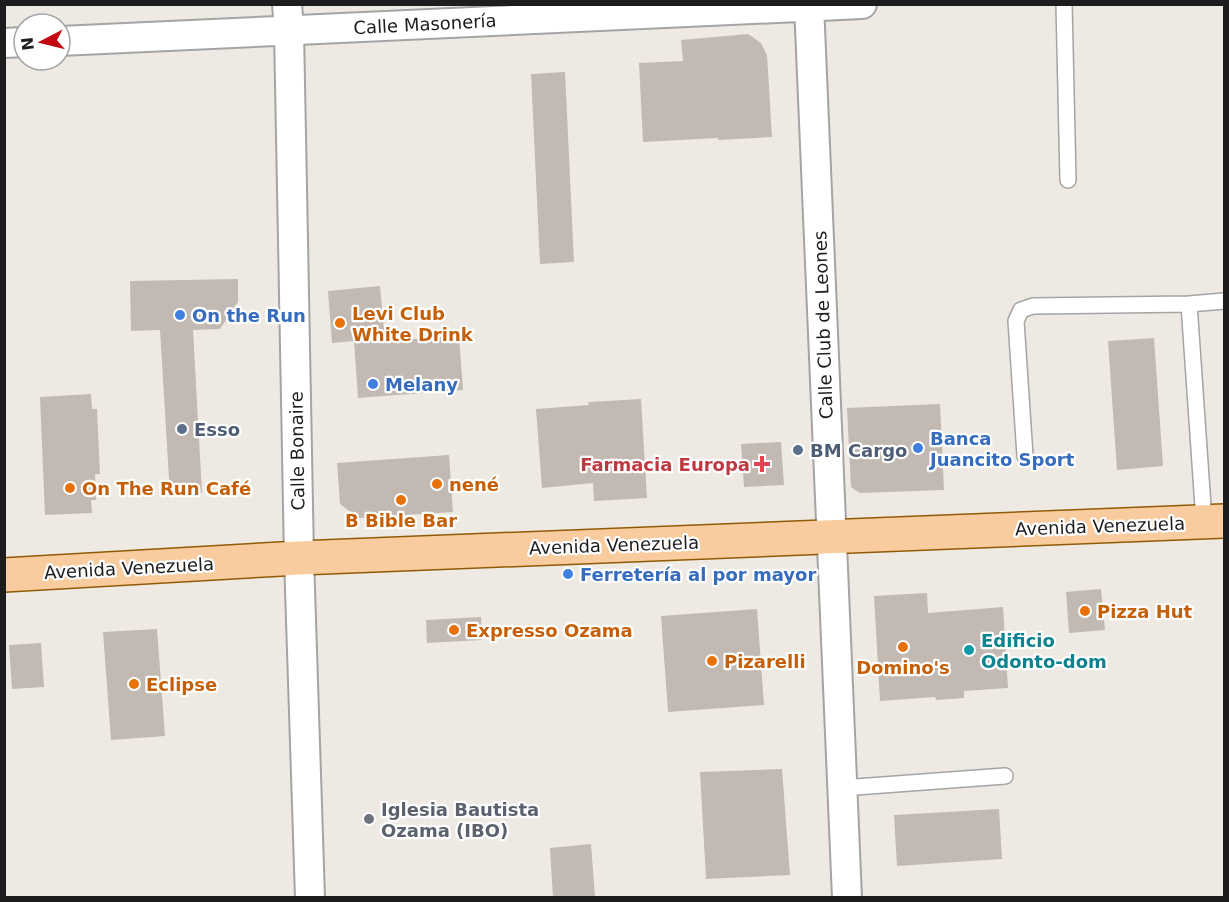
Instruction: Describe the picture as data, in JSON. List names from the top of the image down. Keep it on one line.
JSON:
{"streets":{"main road":["Avenida Venezuela"],"street":["Calle Masonería","Calle Club de Leones","Calle Bonaire"]},"crossings":[["Calle Masonería","Calle Club de Leones"],["Calle Masonería","Calle Bonaire"],["Calle Club de Leones","Avenida Venezuela"],["Calle Bonaire","Avenida Venezuela"]],"places":{"other":["On the Run","Levi Club White Drink","Melany","Esso","Banca Juancito Sport","BM Cargo","nené","On The Run Café","B Bible Bar","Ferretería al por mayor","Pizza Hut","Expresso Ozama","Domino's","Edificio Odonto-dom","Pizarelli","Eclipse","Iglesia Bautista Ozama (IBO)"],"health":["Farmacia Europa"]},"north":"left"}
